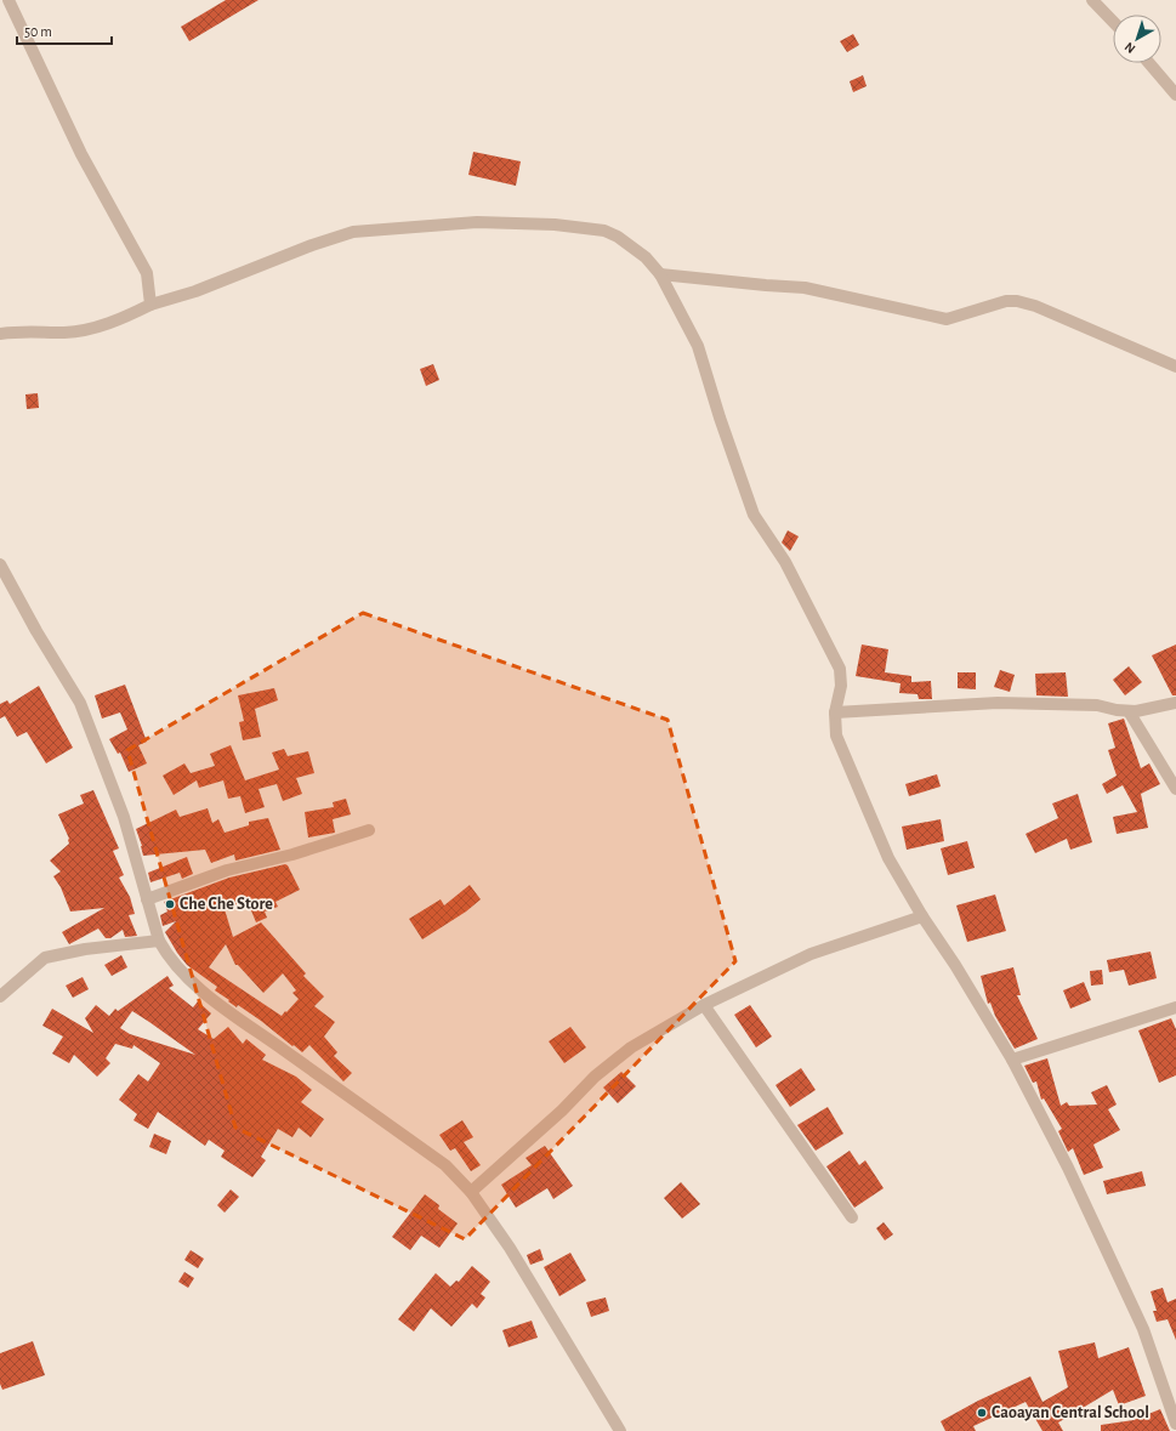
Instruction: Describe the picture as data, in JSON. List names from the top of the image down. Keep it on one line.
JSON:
{"places":["Che Che Store","Caoayan Central School"],"scale_bar":"50 m","north":"bottom left"}
